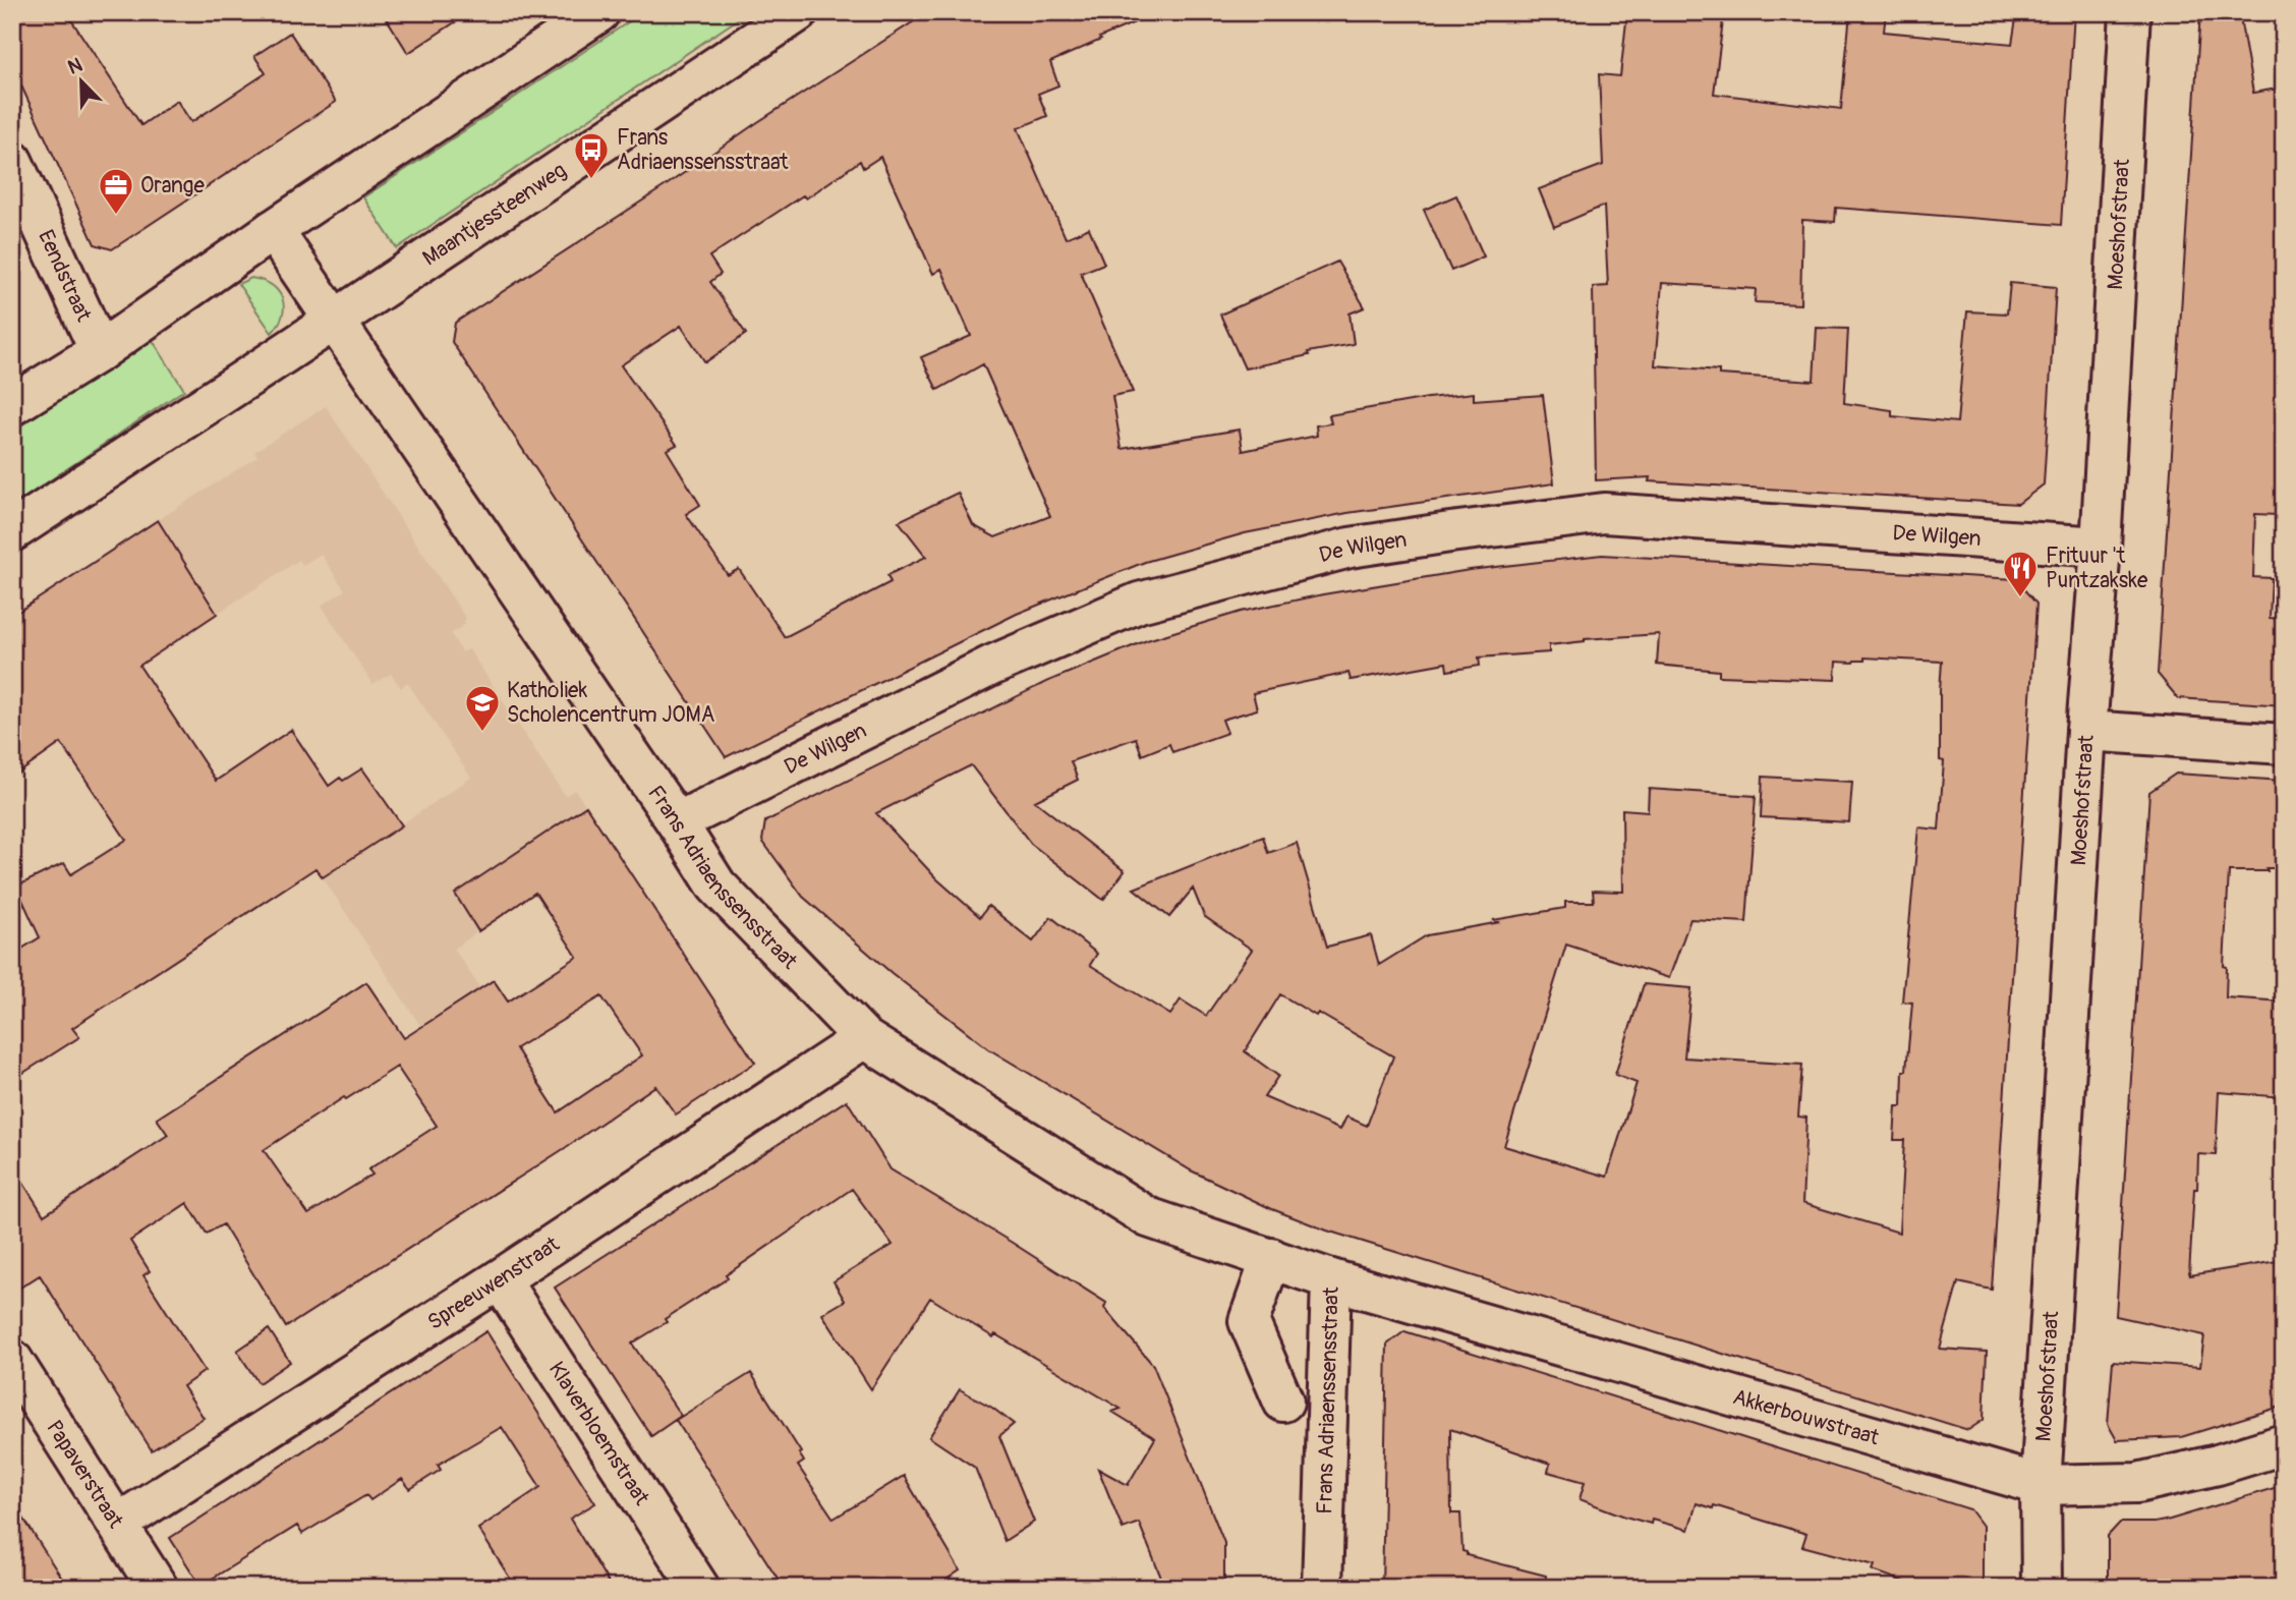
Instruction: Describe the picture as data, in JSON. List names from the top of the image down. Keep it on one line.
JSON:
{"streets":{"street":["Maantjessteenweg","Moeshofstraat","Eendstraat","De Wilgen","Frans Adriaenssensstraat","Spreeuwenstraat","Akkerbouwstraat","Klaverbloemstraat","Papaverstraat"]},"crossings":[["Maantjessteenweg","Frans Adriaenssensstraat"],["Moeshofstraat","De Wilgen"],["Moeshofstraat","Akkerbouwstraat"],["De Wilgen","Frans Adriaenssensstraat"],["Frans Adriaenssensstraat","Spreeuwenstraat"],["Frans Adriaenssensstraat","Akkerbouwstraat"],["Spreeuwenstraat","Klaverbloemstraat"],["Spreeuwenstraat","Papaverstraat"]],"places":{"bus stop":["Frans Adriaenssensstraat"],"office":["Orange"],"restaurant":["Frituur 't Puntzakske"],"school or university":["Katholiek Scholencentrum JOMA"]},"north":"top left"}
